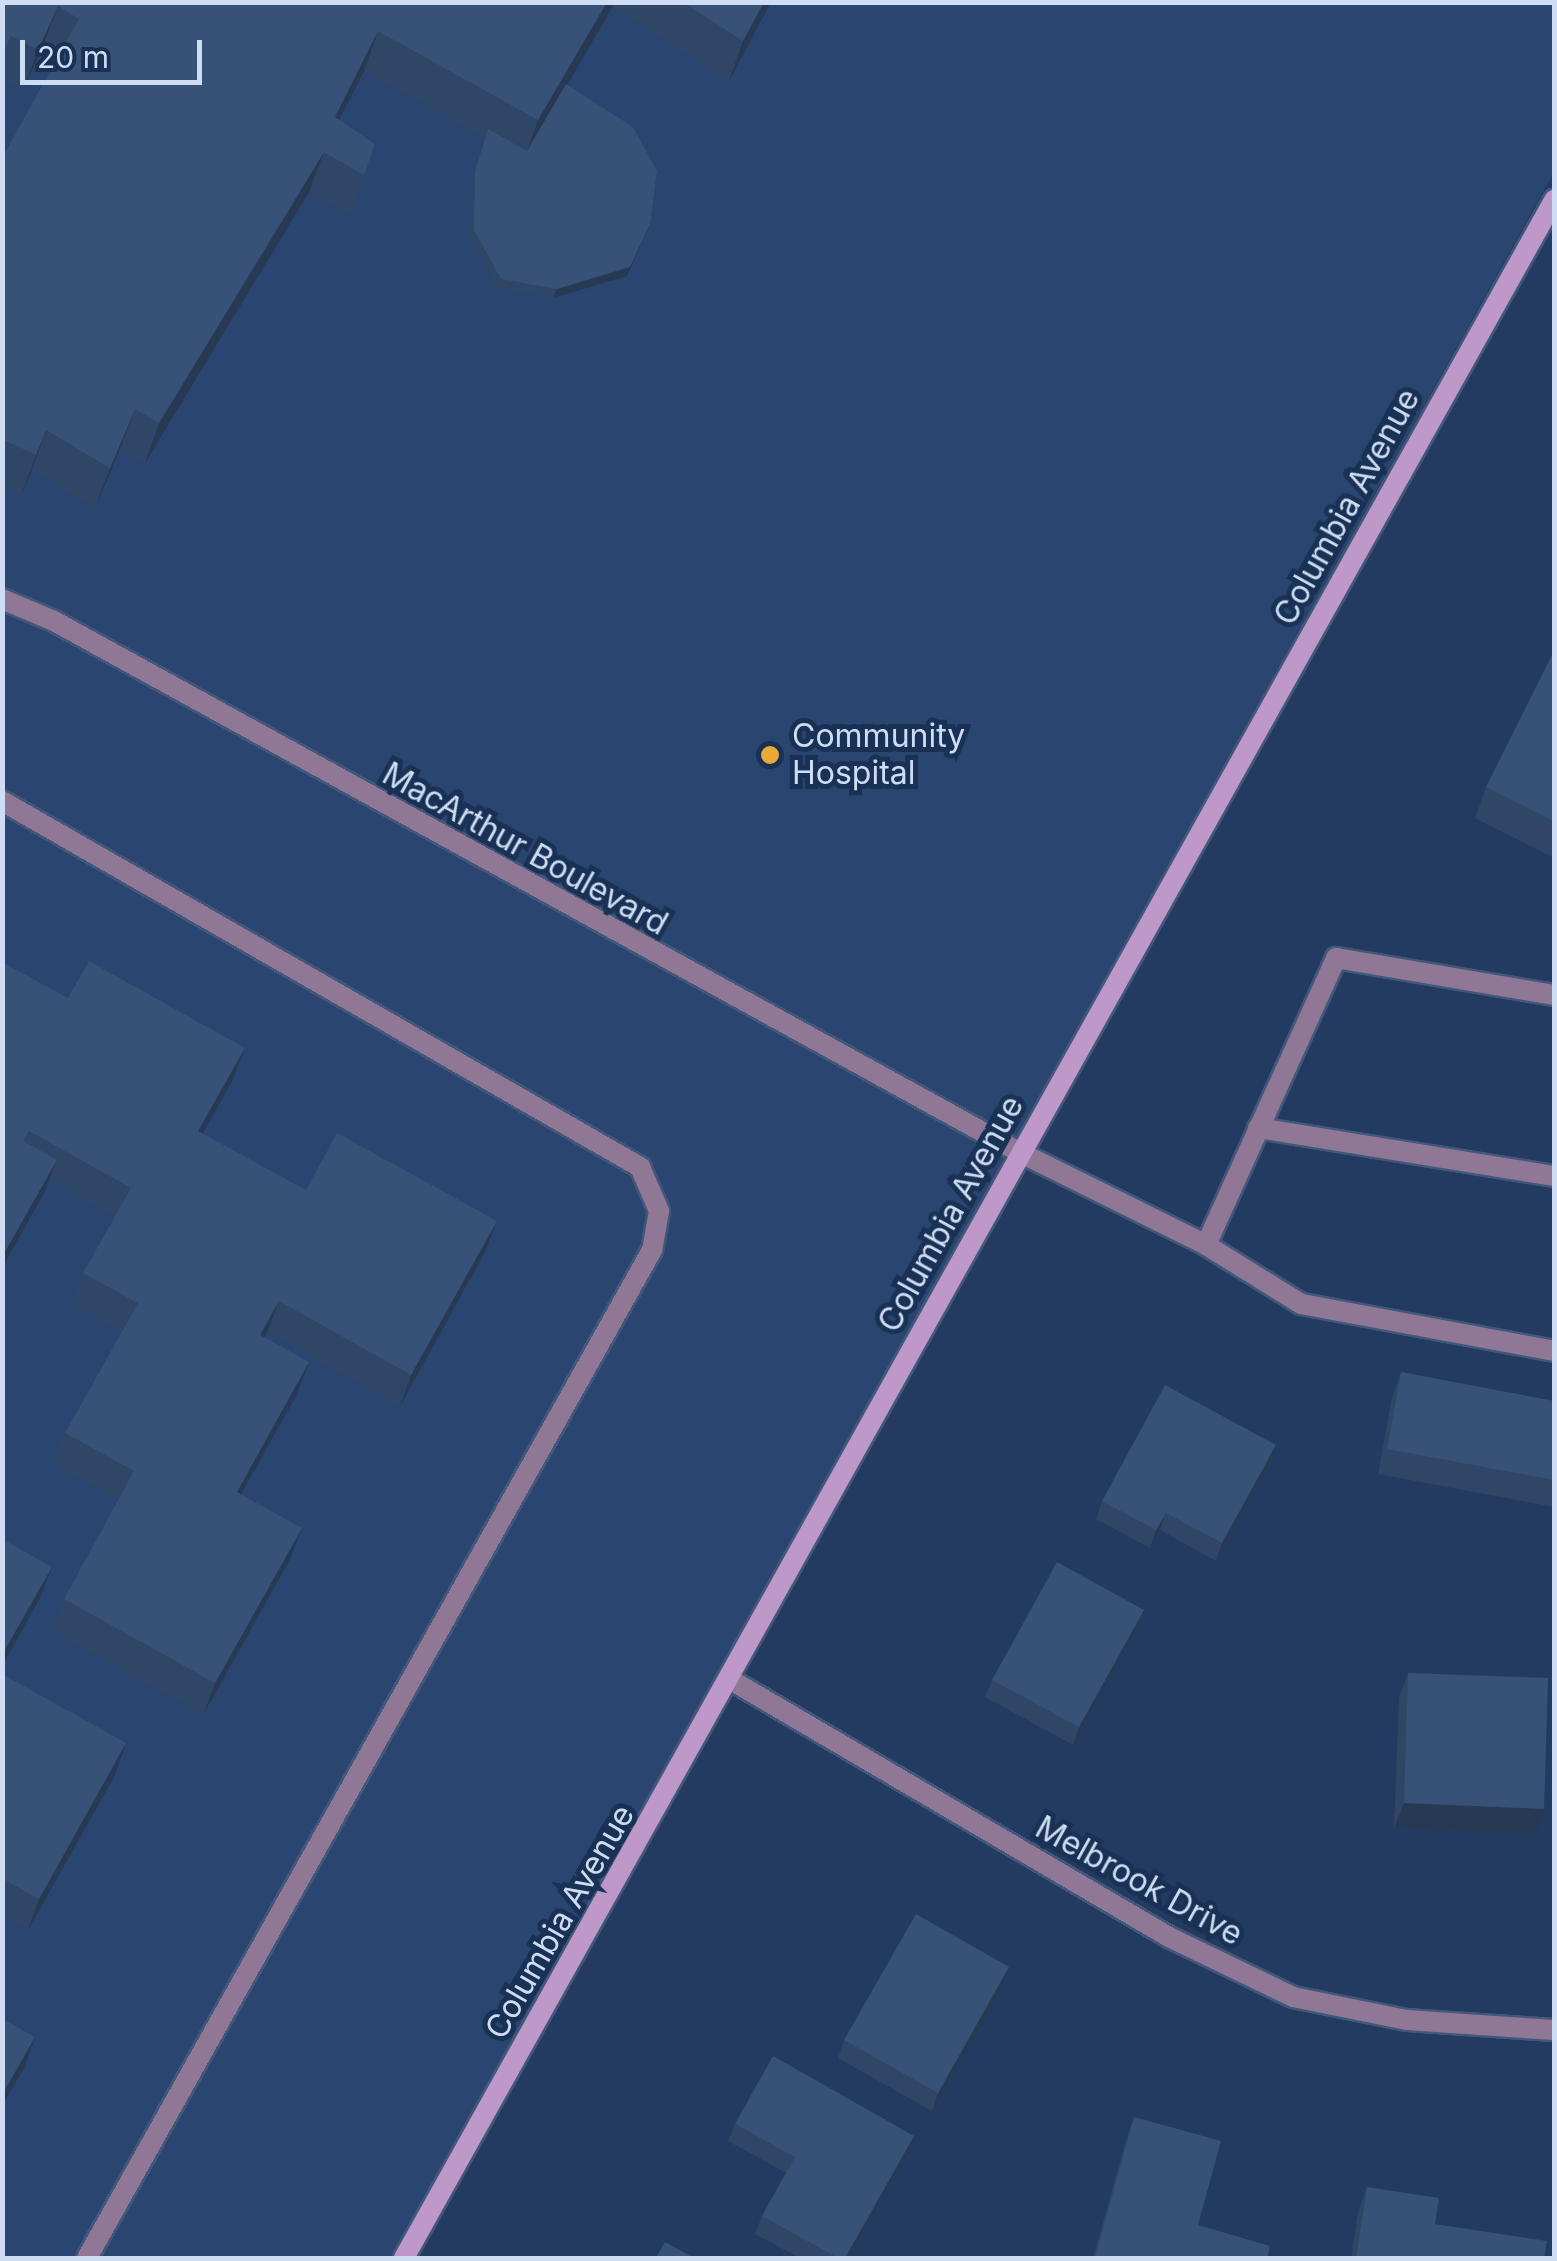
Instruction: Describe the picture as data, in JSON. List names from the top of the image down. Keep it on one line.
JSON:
{"streets":{"street":["Columbia Avenue","MacArthur Boulevard","Melbrook Drive"]},"crossings":[["Columbia Avenue","MacArthur Boulevard"],["Columbia Avenue","Melbrook Drive"]],"places":["Community Hospital"],"scale_bar":"20 m"}
